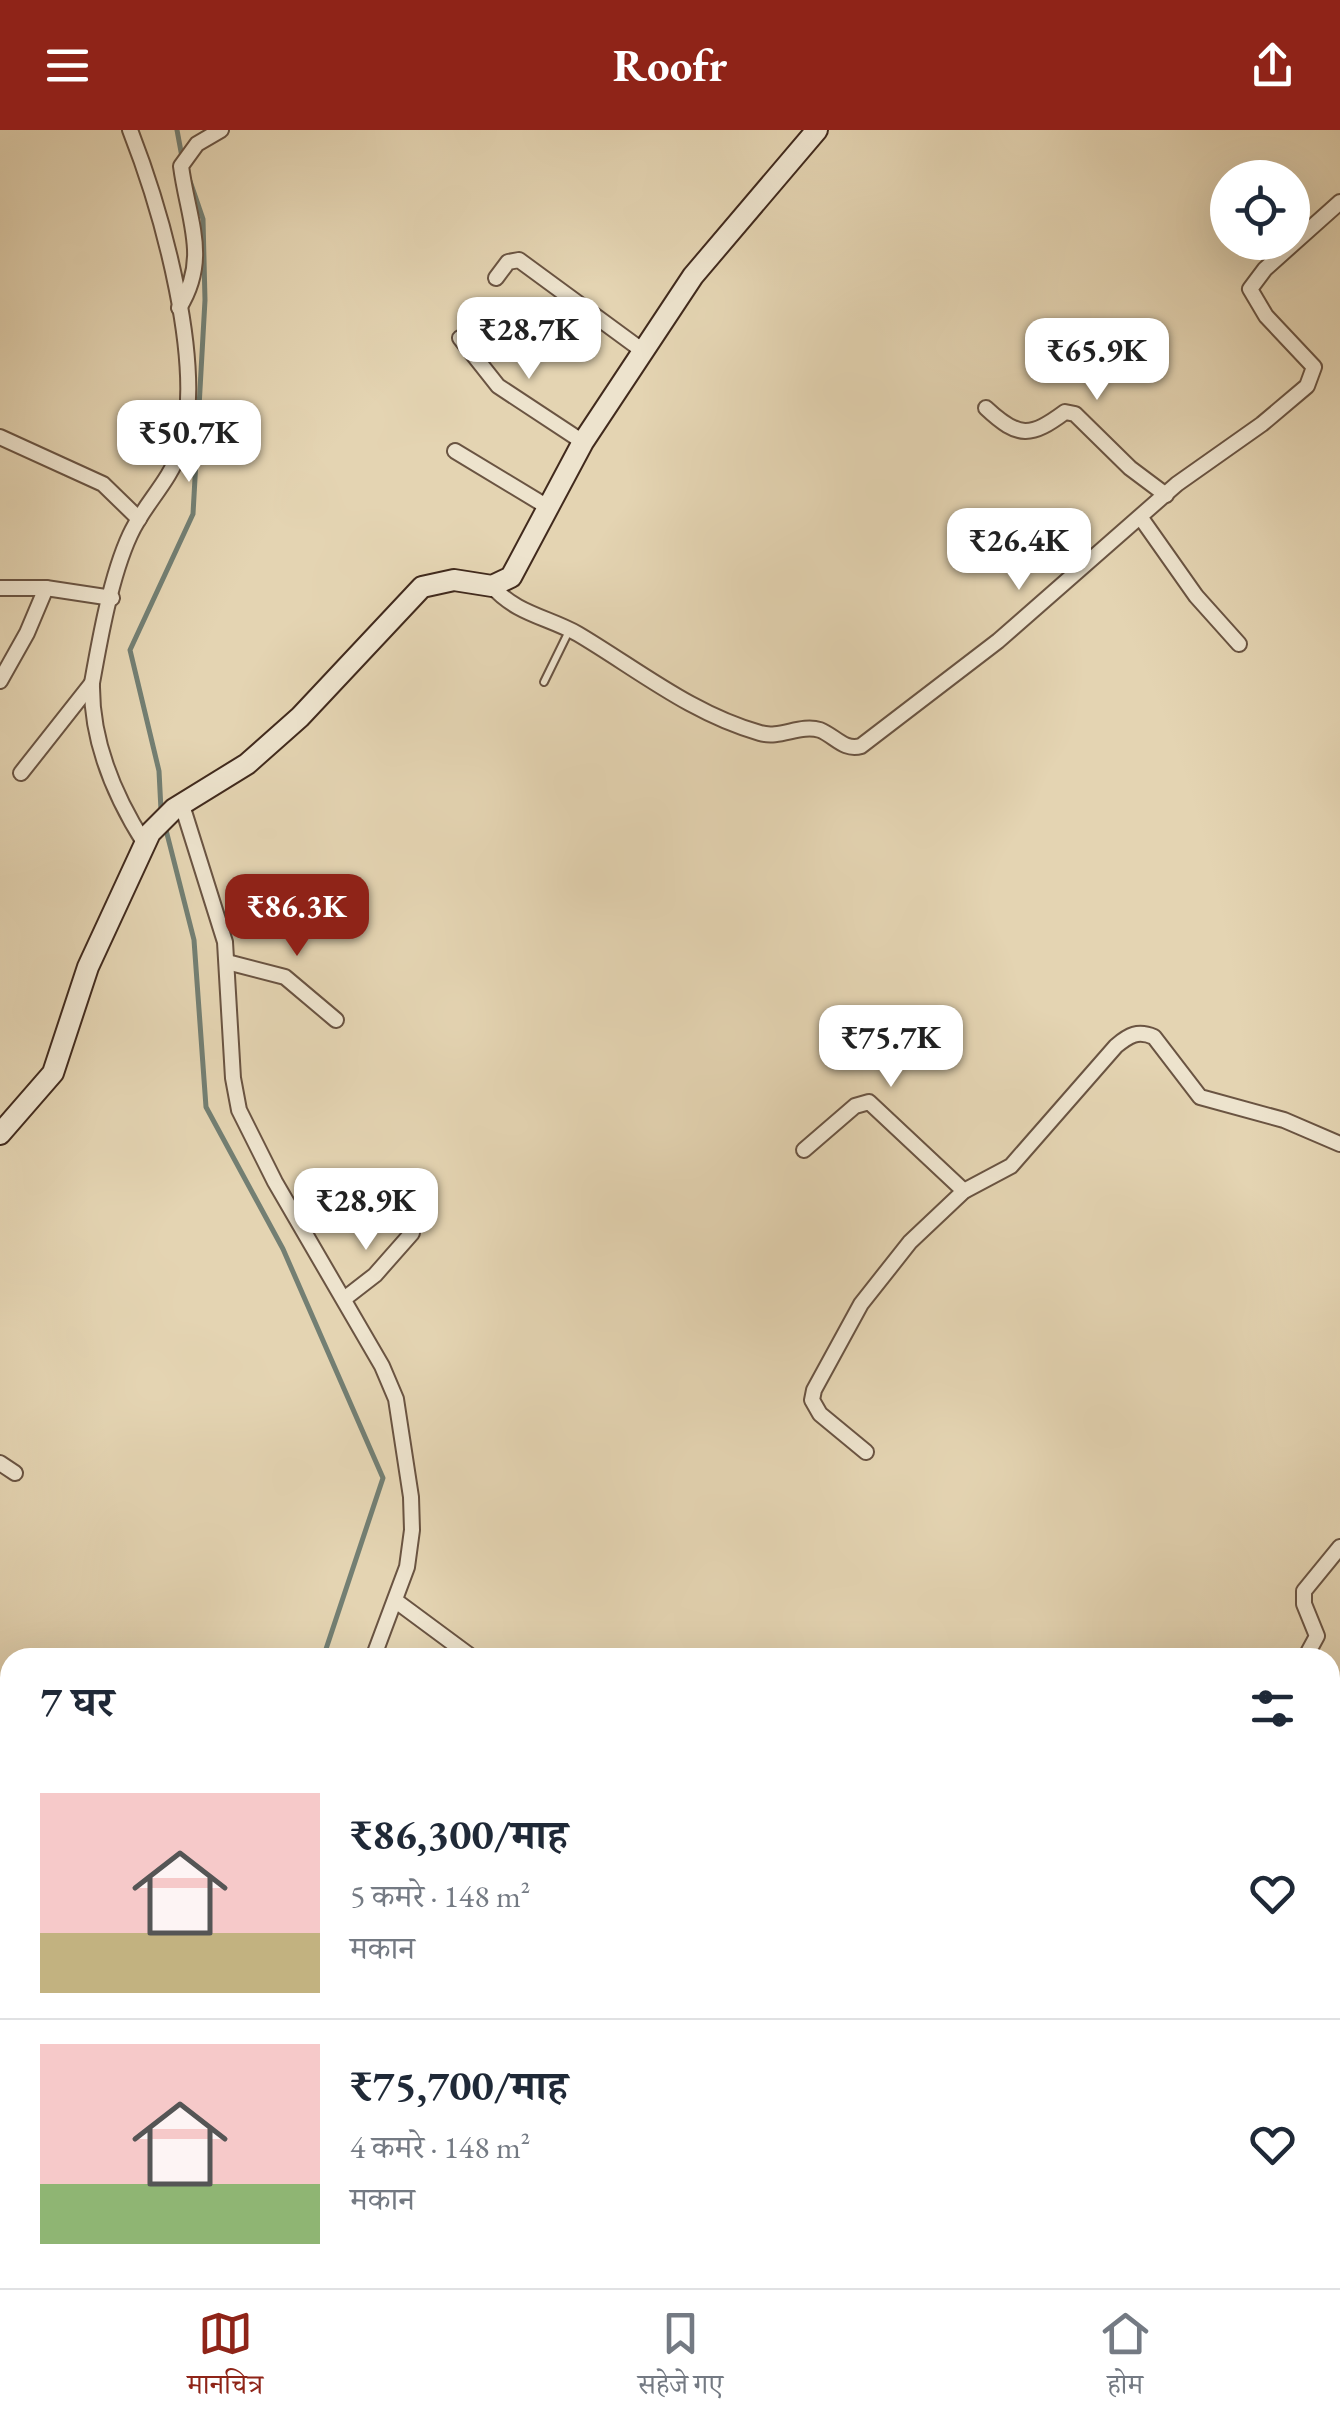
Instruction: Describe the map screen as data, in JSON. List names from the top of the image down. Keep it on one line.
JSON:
{"page":{"header":"Roofr","price":["₹28.7K","₹65.9K","₹50.7K","₹26.4K","₹86.3K","₹75.7K","₹28.9K"],"heading":"7 घर","list":[{"name":"₹86,300/माह","note":"5 कमरे · 148 m² · मकान"},{"name":"₹75,700/माह","note":"4 कमरे · 148 m² · मकान"}],"tabs":["मानचित्र","सहेजे गए","होम"]}}
